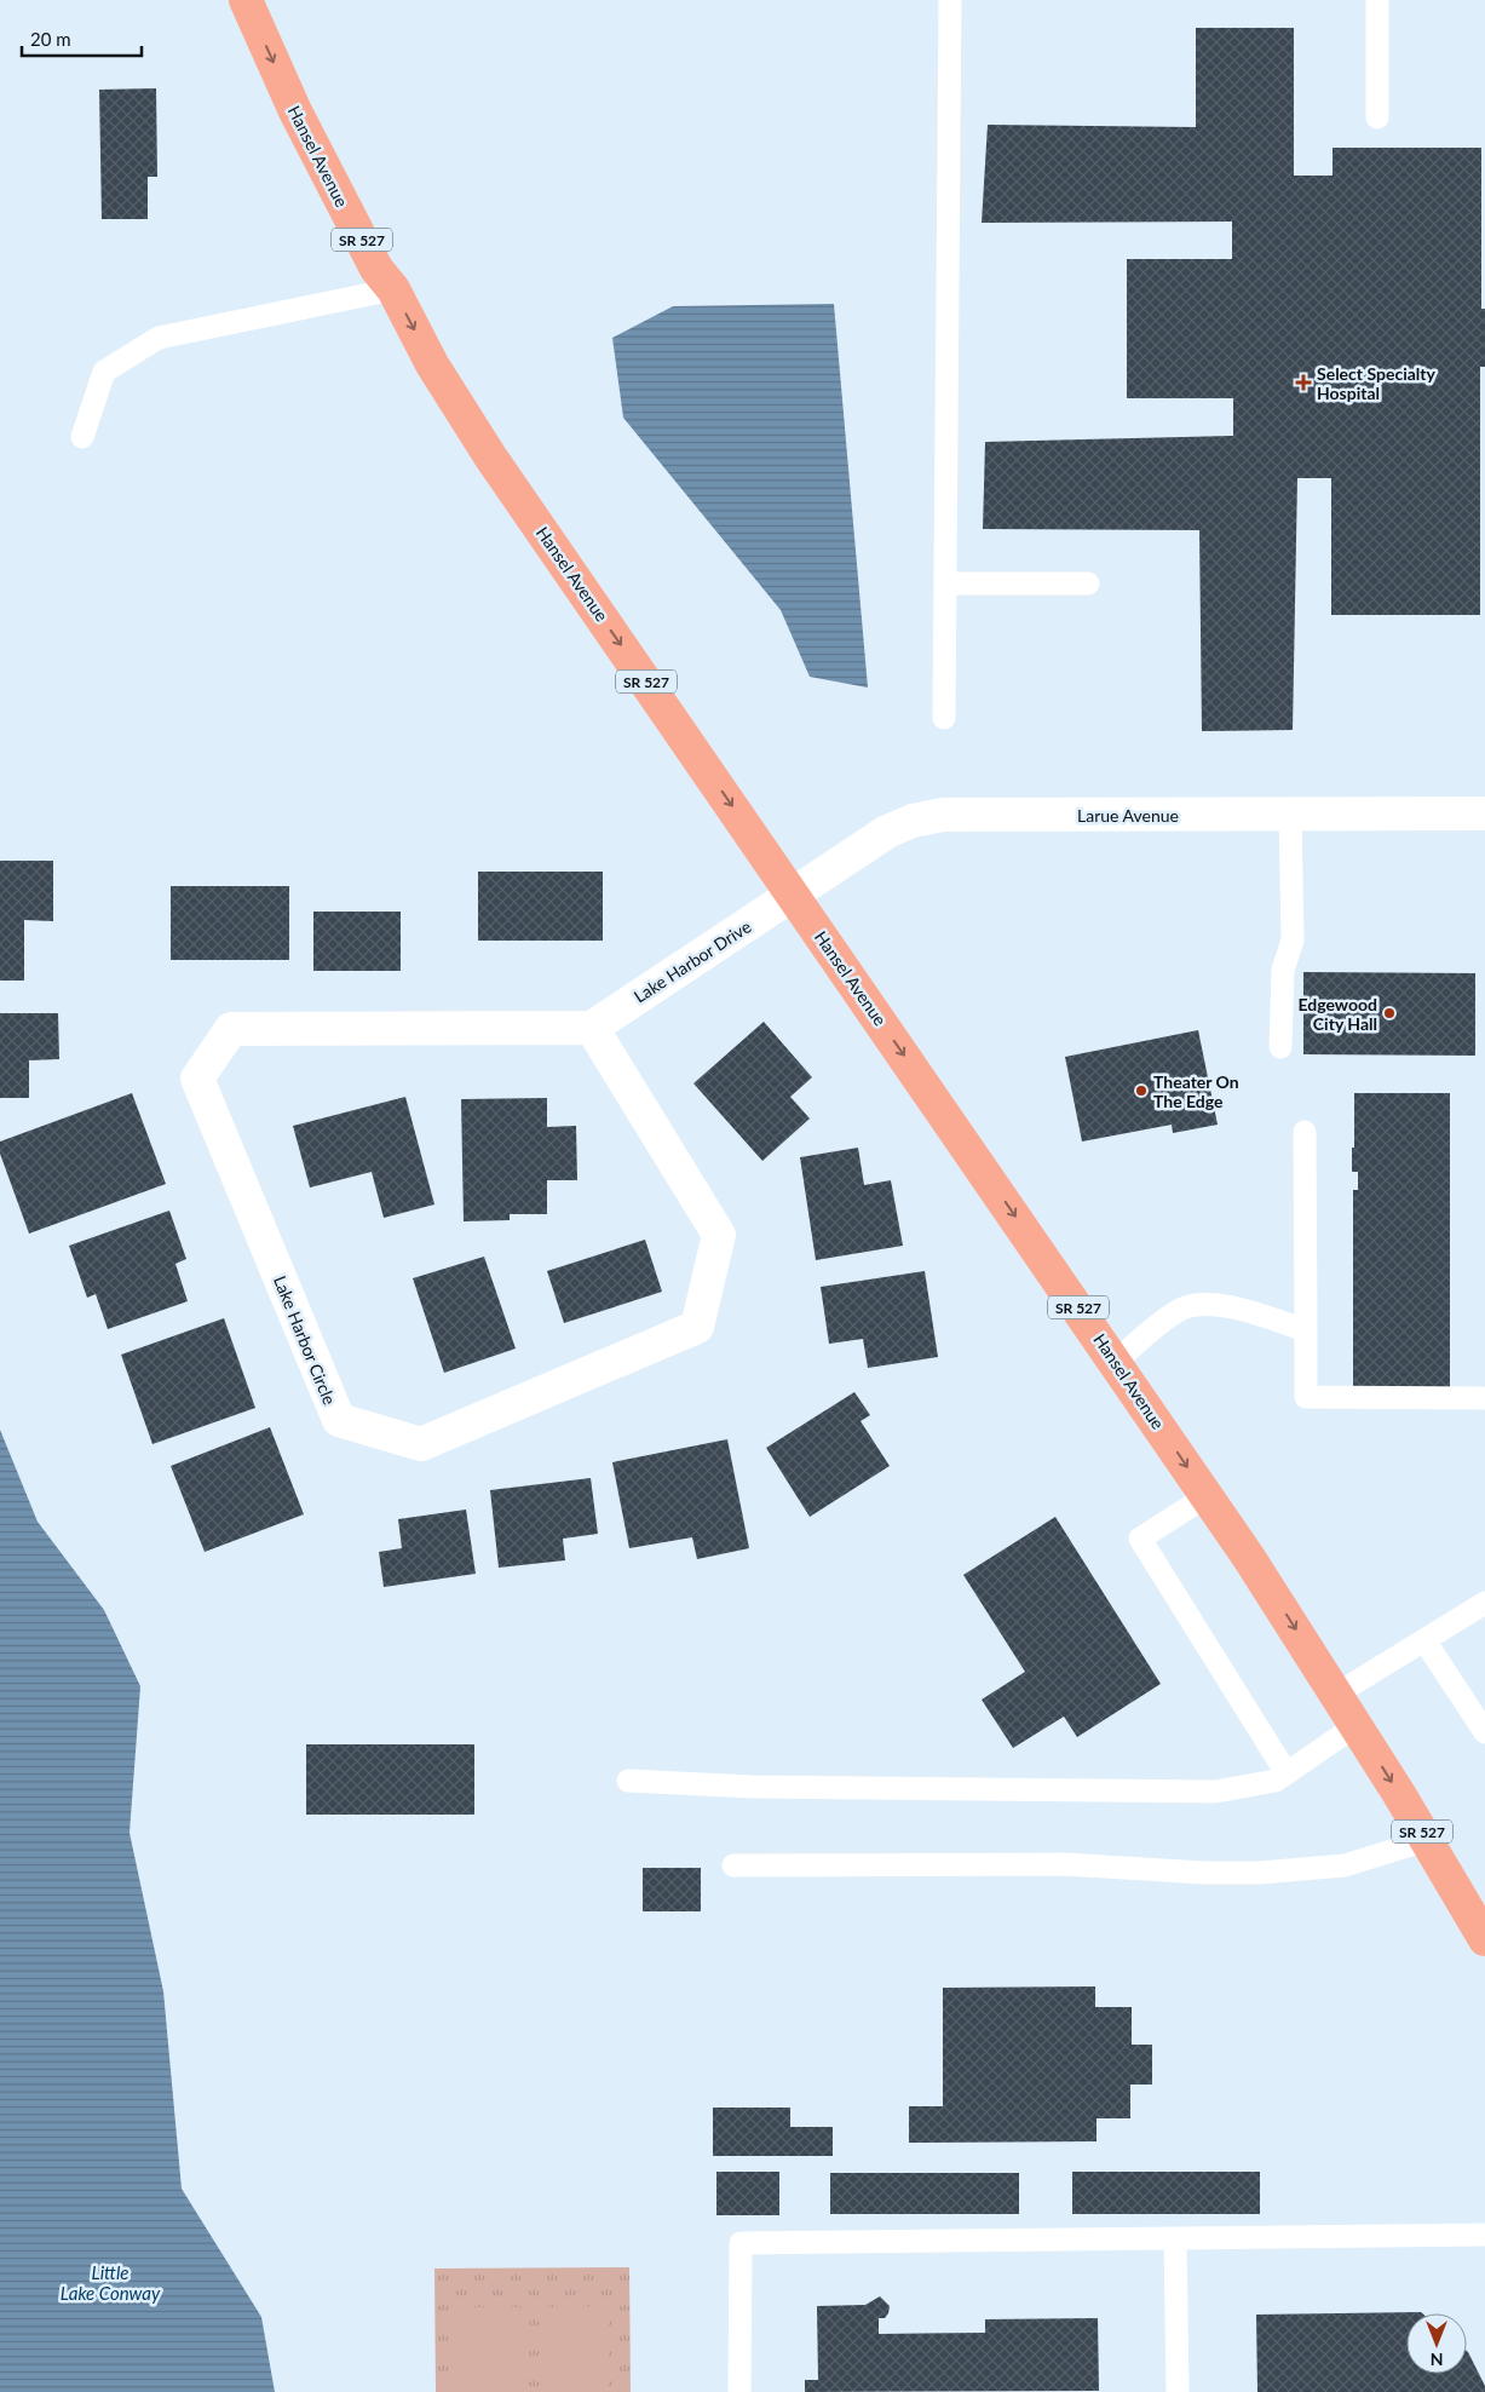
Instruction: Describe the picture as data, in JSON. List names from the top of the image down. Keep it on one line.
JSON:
{"streets":{"main road":["Hansel Avenue","SR 527"],"street":["Larue Avenue","Lake Harbor Drive","Lake Harbor Circle"]},"crossings":[["Hansel Avenue","Larue Avenue"],["Hansel Avenue","Lake Harbor Drive"],["Larue Avenue","Lake Harbor Drive"],["Lake Harbor Drive","Lake Harbor Circle"]],"one_way":["Hansel Avenue"],"water":["Little Lake Conway"],"places":{"health":["Select Specialty Hospital"],"other":["Edgewood City Hall","Theater On The Edge"]},"scale_bar":"20 m","north":"bottom"}
